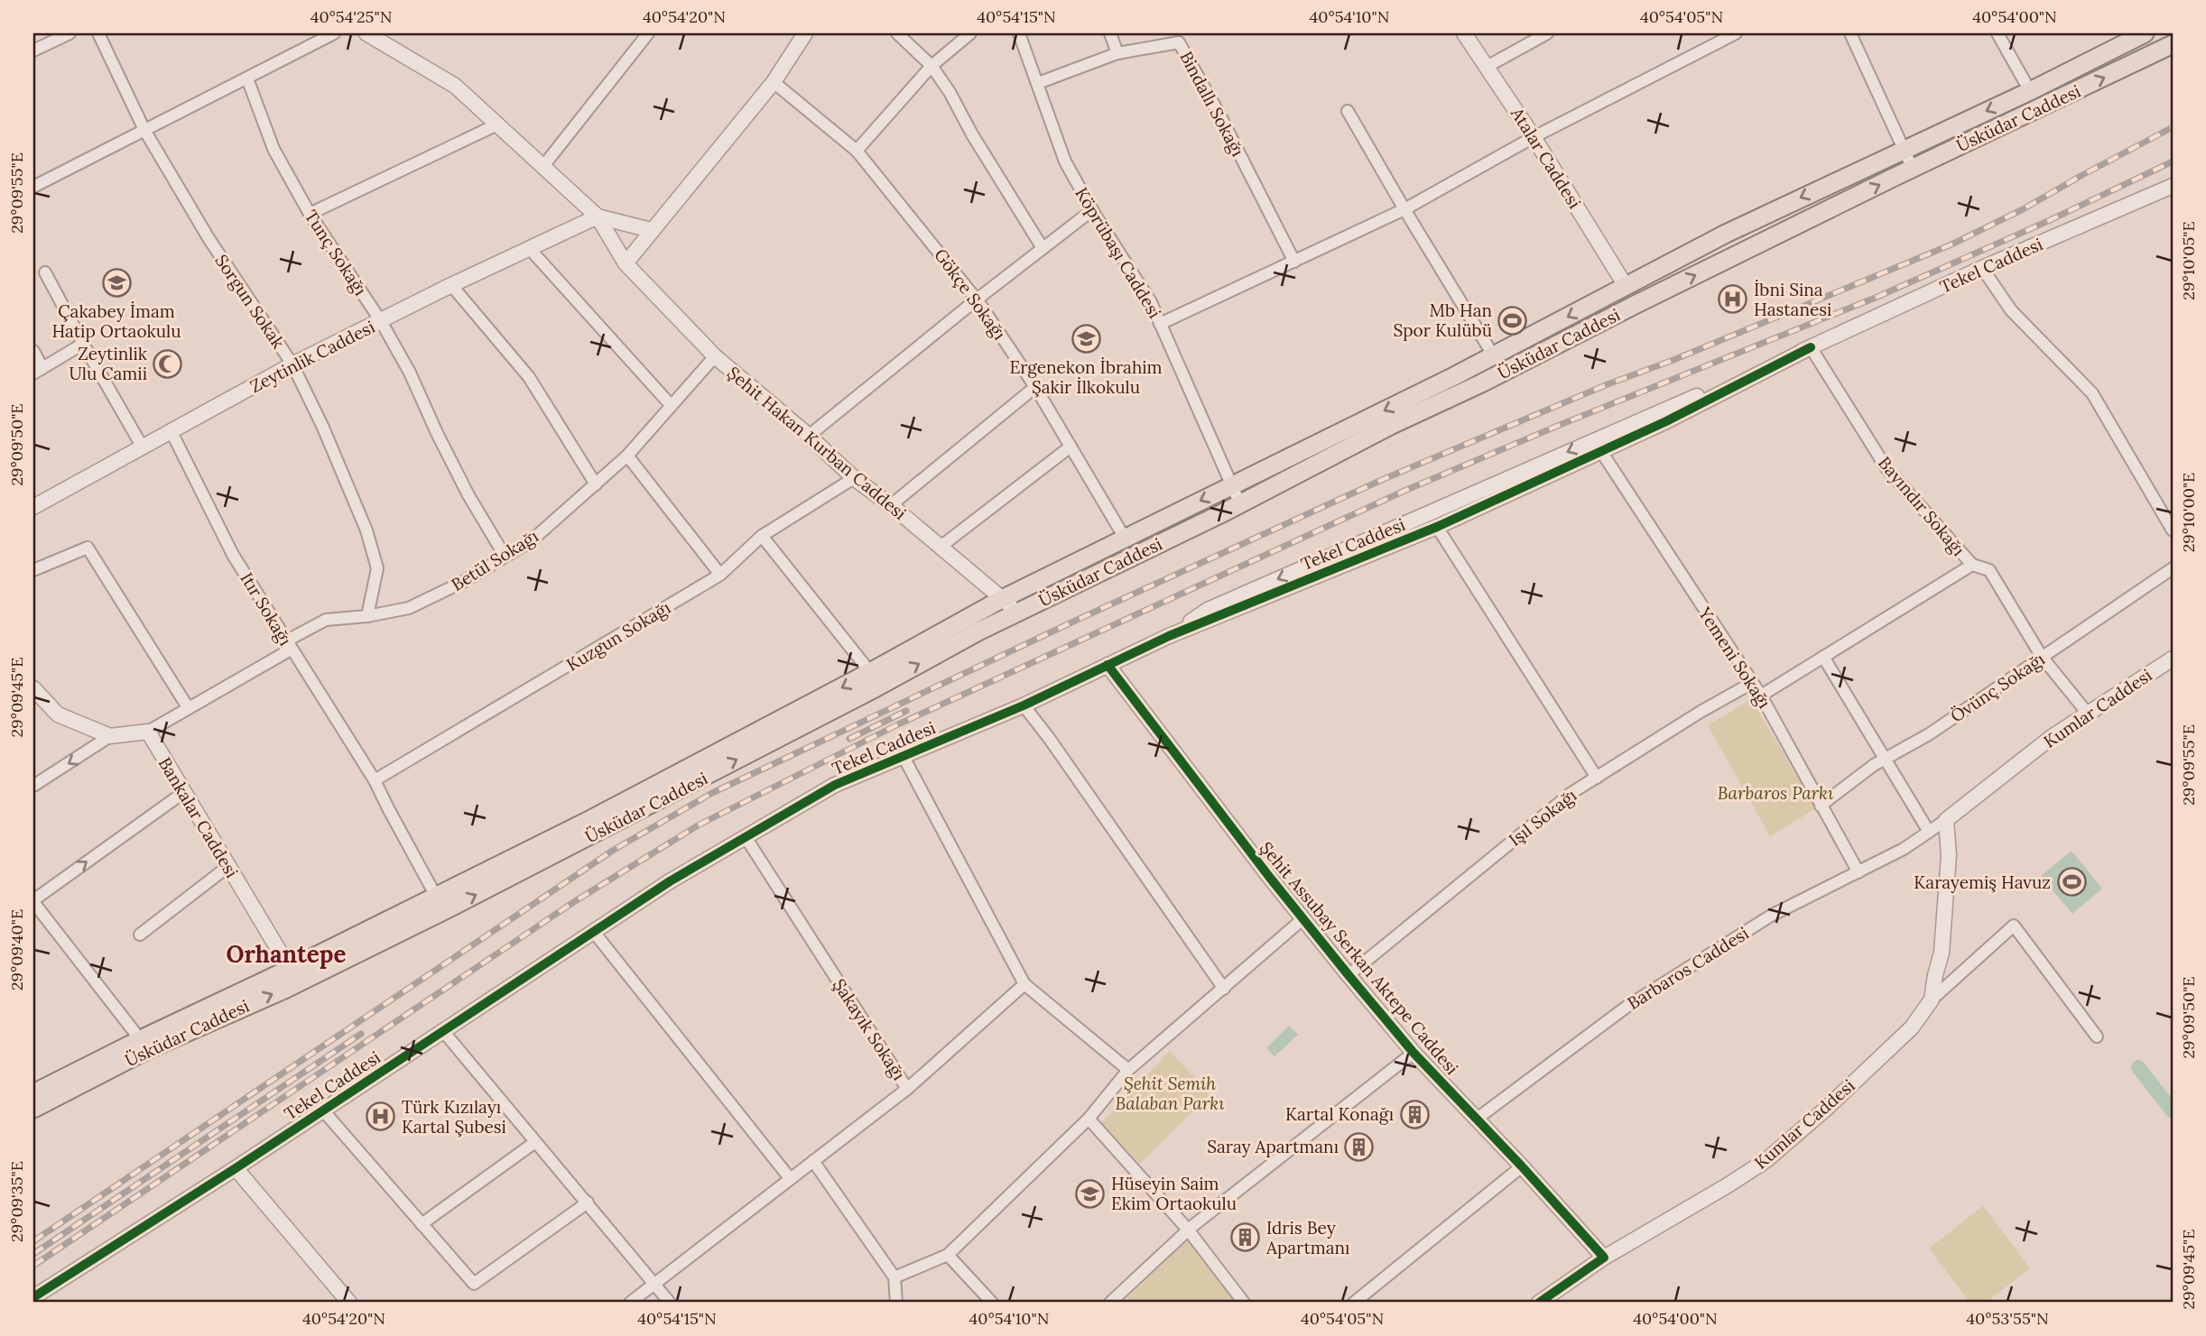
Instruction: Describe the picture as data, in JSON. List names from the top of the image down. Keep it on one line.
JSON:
{"streets":{"main road":["Üsküdar Caddesi"],"street":["Bindallı Sokağı","Atalar Caddesi","Tunç Sokağı","Köprübaşı Caddesi","Tekel Caddesi","Gökçe Sokağı","Sorgun Sokak","Zeytinlik Caddesi","Şehit Hakan Kurban Caddesi","Bayındır Sokağı","Betül Sokağı","Itır Sokağı","Kuzgun Sokağı","Yemeni Sokağı","Övünç Sokağı","Kumlar Caddesi","Bankalar Caddesi","Işıl Sokağı","Şehit Assubay Serkan Aktepe Caddesi","Barbaros Caddesi","Şakayık Sokağı"]},"crossings":[["Bindallı Sokağı","Köprübaşı Caddesi"],["Üsküdar Caddesi","Atalar Caddesi"],["Üsküdar Caddesi","Köprübaşı Caddesi"],["Üsküdar Caddesi","Gökçe Sokağı"],["Üsküdar Caddesi","Şehit Hakan Kurban Caddesi"],["Üsküdar Caddesi","Bankalar Caddesi"],["Tunç Sokağı","Zeytinlik Caddesi"],["Tunç Sokağı","Betül Sokağı"],["Tekel Caddesi","Bayındır Sokağı"],["Tekel Caddesi","Yemeni Sokağı"],["Tekel Caddesi","Şehit Assubay Serkan Aktepe Caddesi"],["Tekel Caddesi","Şakayık Sokağı"],["Sorgun Sokak","Zeytinlik Caddesi"],["Sorgun Sokak","Betül Sokağı"],["Zeytinlik Caddesi","Şehit Hakan Kurban Caddesi"],["Zeytinlik Caddesi","Itır Sokağı"],["Şehit Hakan Kurban Caddesi","Betül Sokağı"],["Şehit Hakan Kurban Caddesi","Kuzgun Sokağı"],["Bayındır Sokağı","Övünç Sokağı"],["Bayındır Sokağı","Kumlar Caddesi"],["Betül Sokağı","Itır Sokağı"],["Betül Sokağı","Bankalar Caddesi"],["Itır Sokağı","Kuzgun Sokağı"],["Yemeni Sokağı","Övünç Sokağı"],["Yemeni Sokağı","Işıl Sokağı"],["Yemeni Sokağı","Barbaros Caddesi"],["Kumlar Caddesi","Şehit Assubay Serkan Aktepe Caddesi"],["Kumlar Caddesi","Barbaros Caddesi"],["Işıl Sokağı","Şehit Assubay Serkan Aktepe Caddesi"],["Şehit Assubay Serkan Aktepe Caddesi","Barbaros Caddesi"]],"districts":["Orhantepe"],"parks":["Barbaros Parkı","Şehit Semih Balaban Parkı"],"places":{"school or university":["Çakabey İmam Hatip Ortaokulu","Ergenekon İbrahim Şakir İlkokulu","Hüseyin Saim Ekim Ortaokulu"],"hospital":["İbni Sina Hastanesi","Türk Kızılayı Kartal Şubesi"],"sports":["Mb Han Spor Kulübü","Karayemiş Havuz"],"mosque":["Zeytinlik Ulu Camii"],"building":["Kartal Konağı","Saray Apartmanı","Idris Bey Apartmanı"]},"coordinates":["40°54'25\"N","40°54'20\"N","40°54'15\"N","40°54'10\"N","40°54'05\"N","40°54'00\"N","29°09'55\"E","29°10'05\"E","29°09'50\"E","29°10'00\"E","29°09'45\"E","29°09'40\"E","29°09'35\"E","40°53'55\"N"]}
